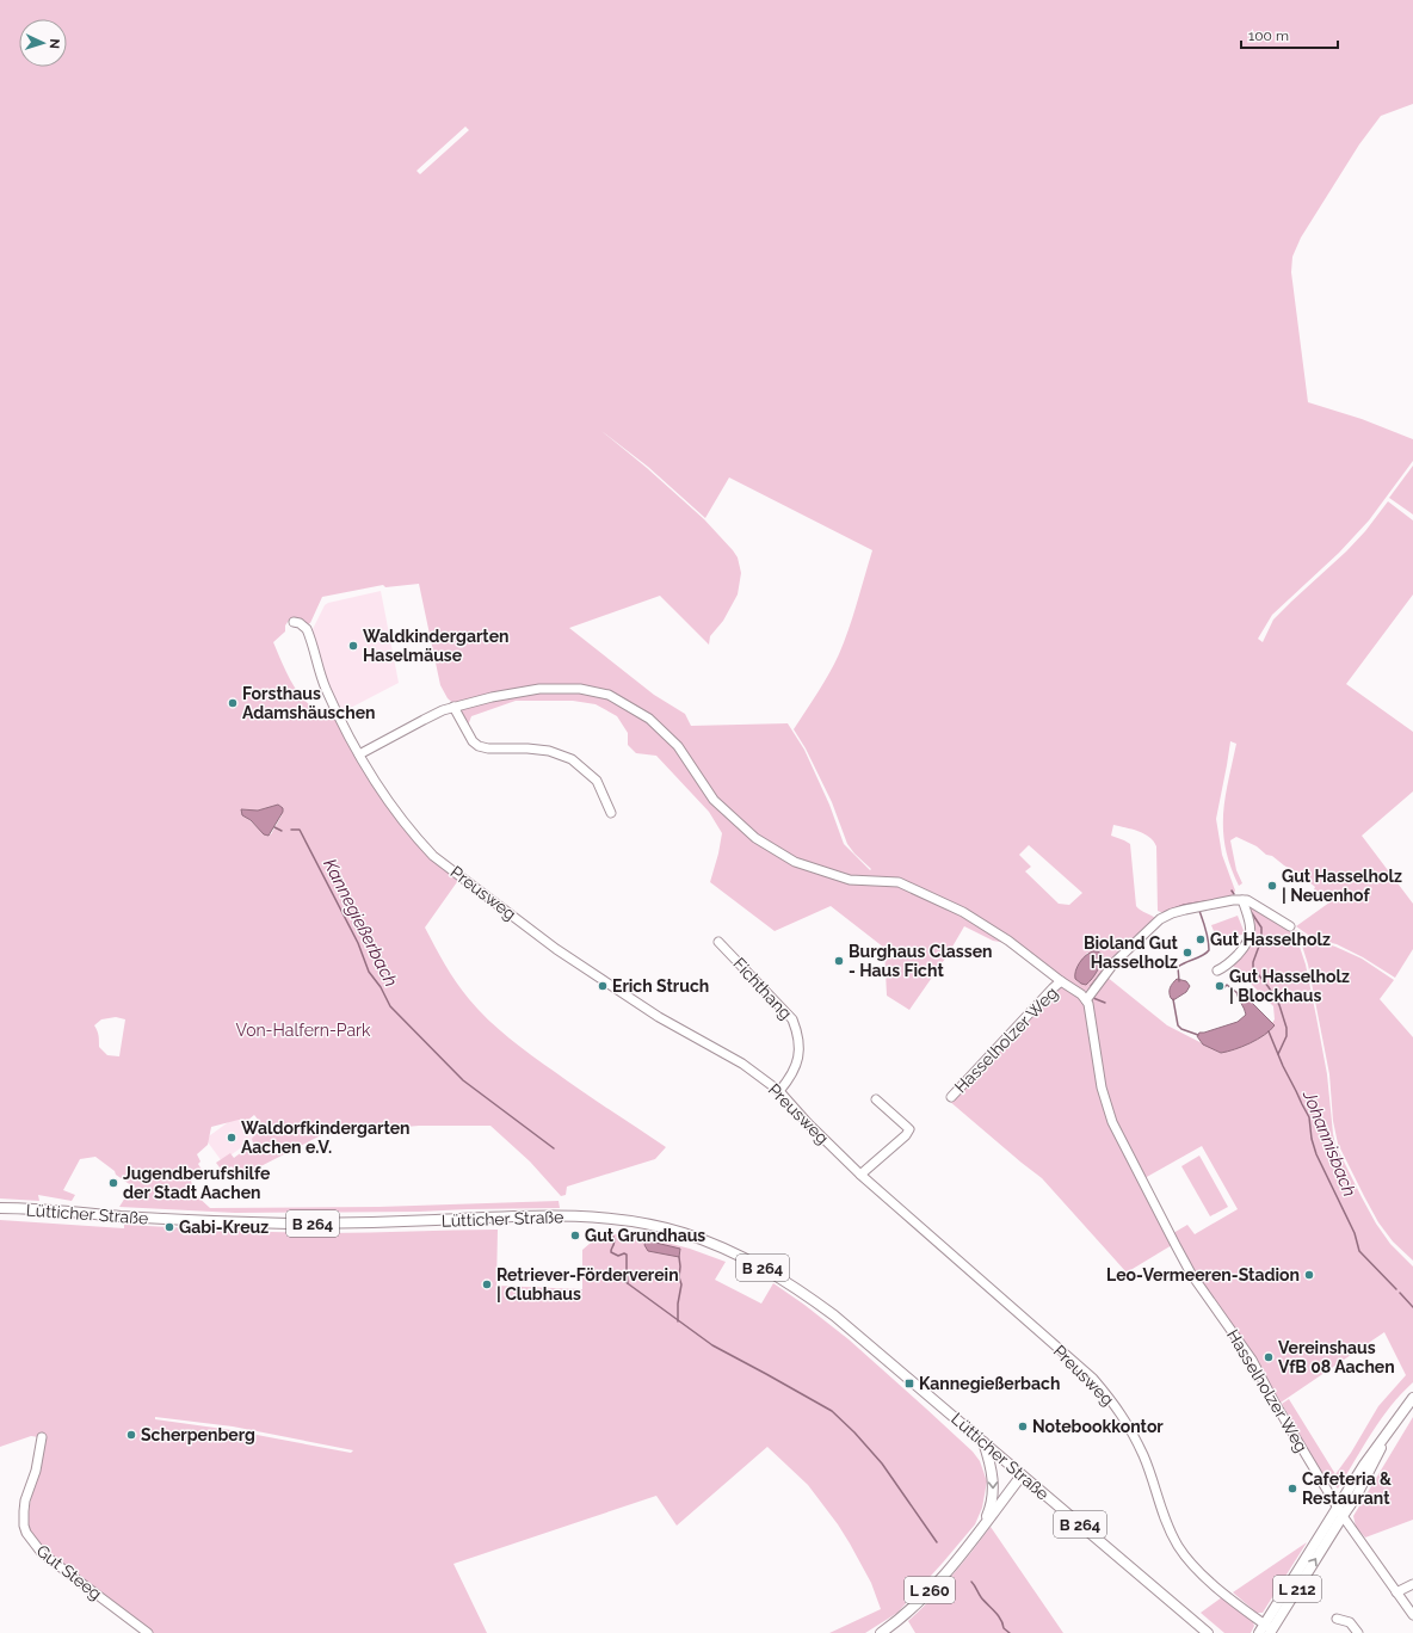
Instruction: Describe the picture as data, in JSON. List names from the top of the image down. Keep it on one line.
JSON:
{"streets":{"main road":["Lütticher Straße","B 264","L 212","L 260"],"street":["Preusweg","Fichthang","Hasselholzer Weg","Gut Steeg"]},"crossings":[["Preusweg","Fichthang"],["Preusweg","Hasselholzer Weg"],["Preusweg","L 212"],["Hasselholzer Weg","L 212"],["Lütticher Straße","L 260"]],"water":["Kannegießerbach","Johannisbach"],"parks":["Von-Halfern-Park"],"places":{"other":["Waldkindergarten Haselmäuse","Forsthaus Adamshäuschen","Gut Hasselholz | Neuenhof","Gut Hasselholz","Bioland Gut Hasselholz","Burghaus Classen - Haus Ficht","Erich Struch","Gut Hasselholz | Blockhaus","Waldorfkindergarten Aachen e.V.","Jugendberufshilfe der Stadt Aachen","Gabi-Kreuz","Gut Grundhaus","Leo-Vermeeren-Stadion","Retriever-Förderverein | Clubhaus","Vereinshaus VfB 08 Aachen","Notebookkontor","Scherpenberg","Cafeteria & Restaurant"],"transit":["Kannegießerbach"]},"scale_bar":"100 m","north":"right"}
